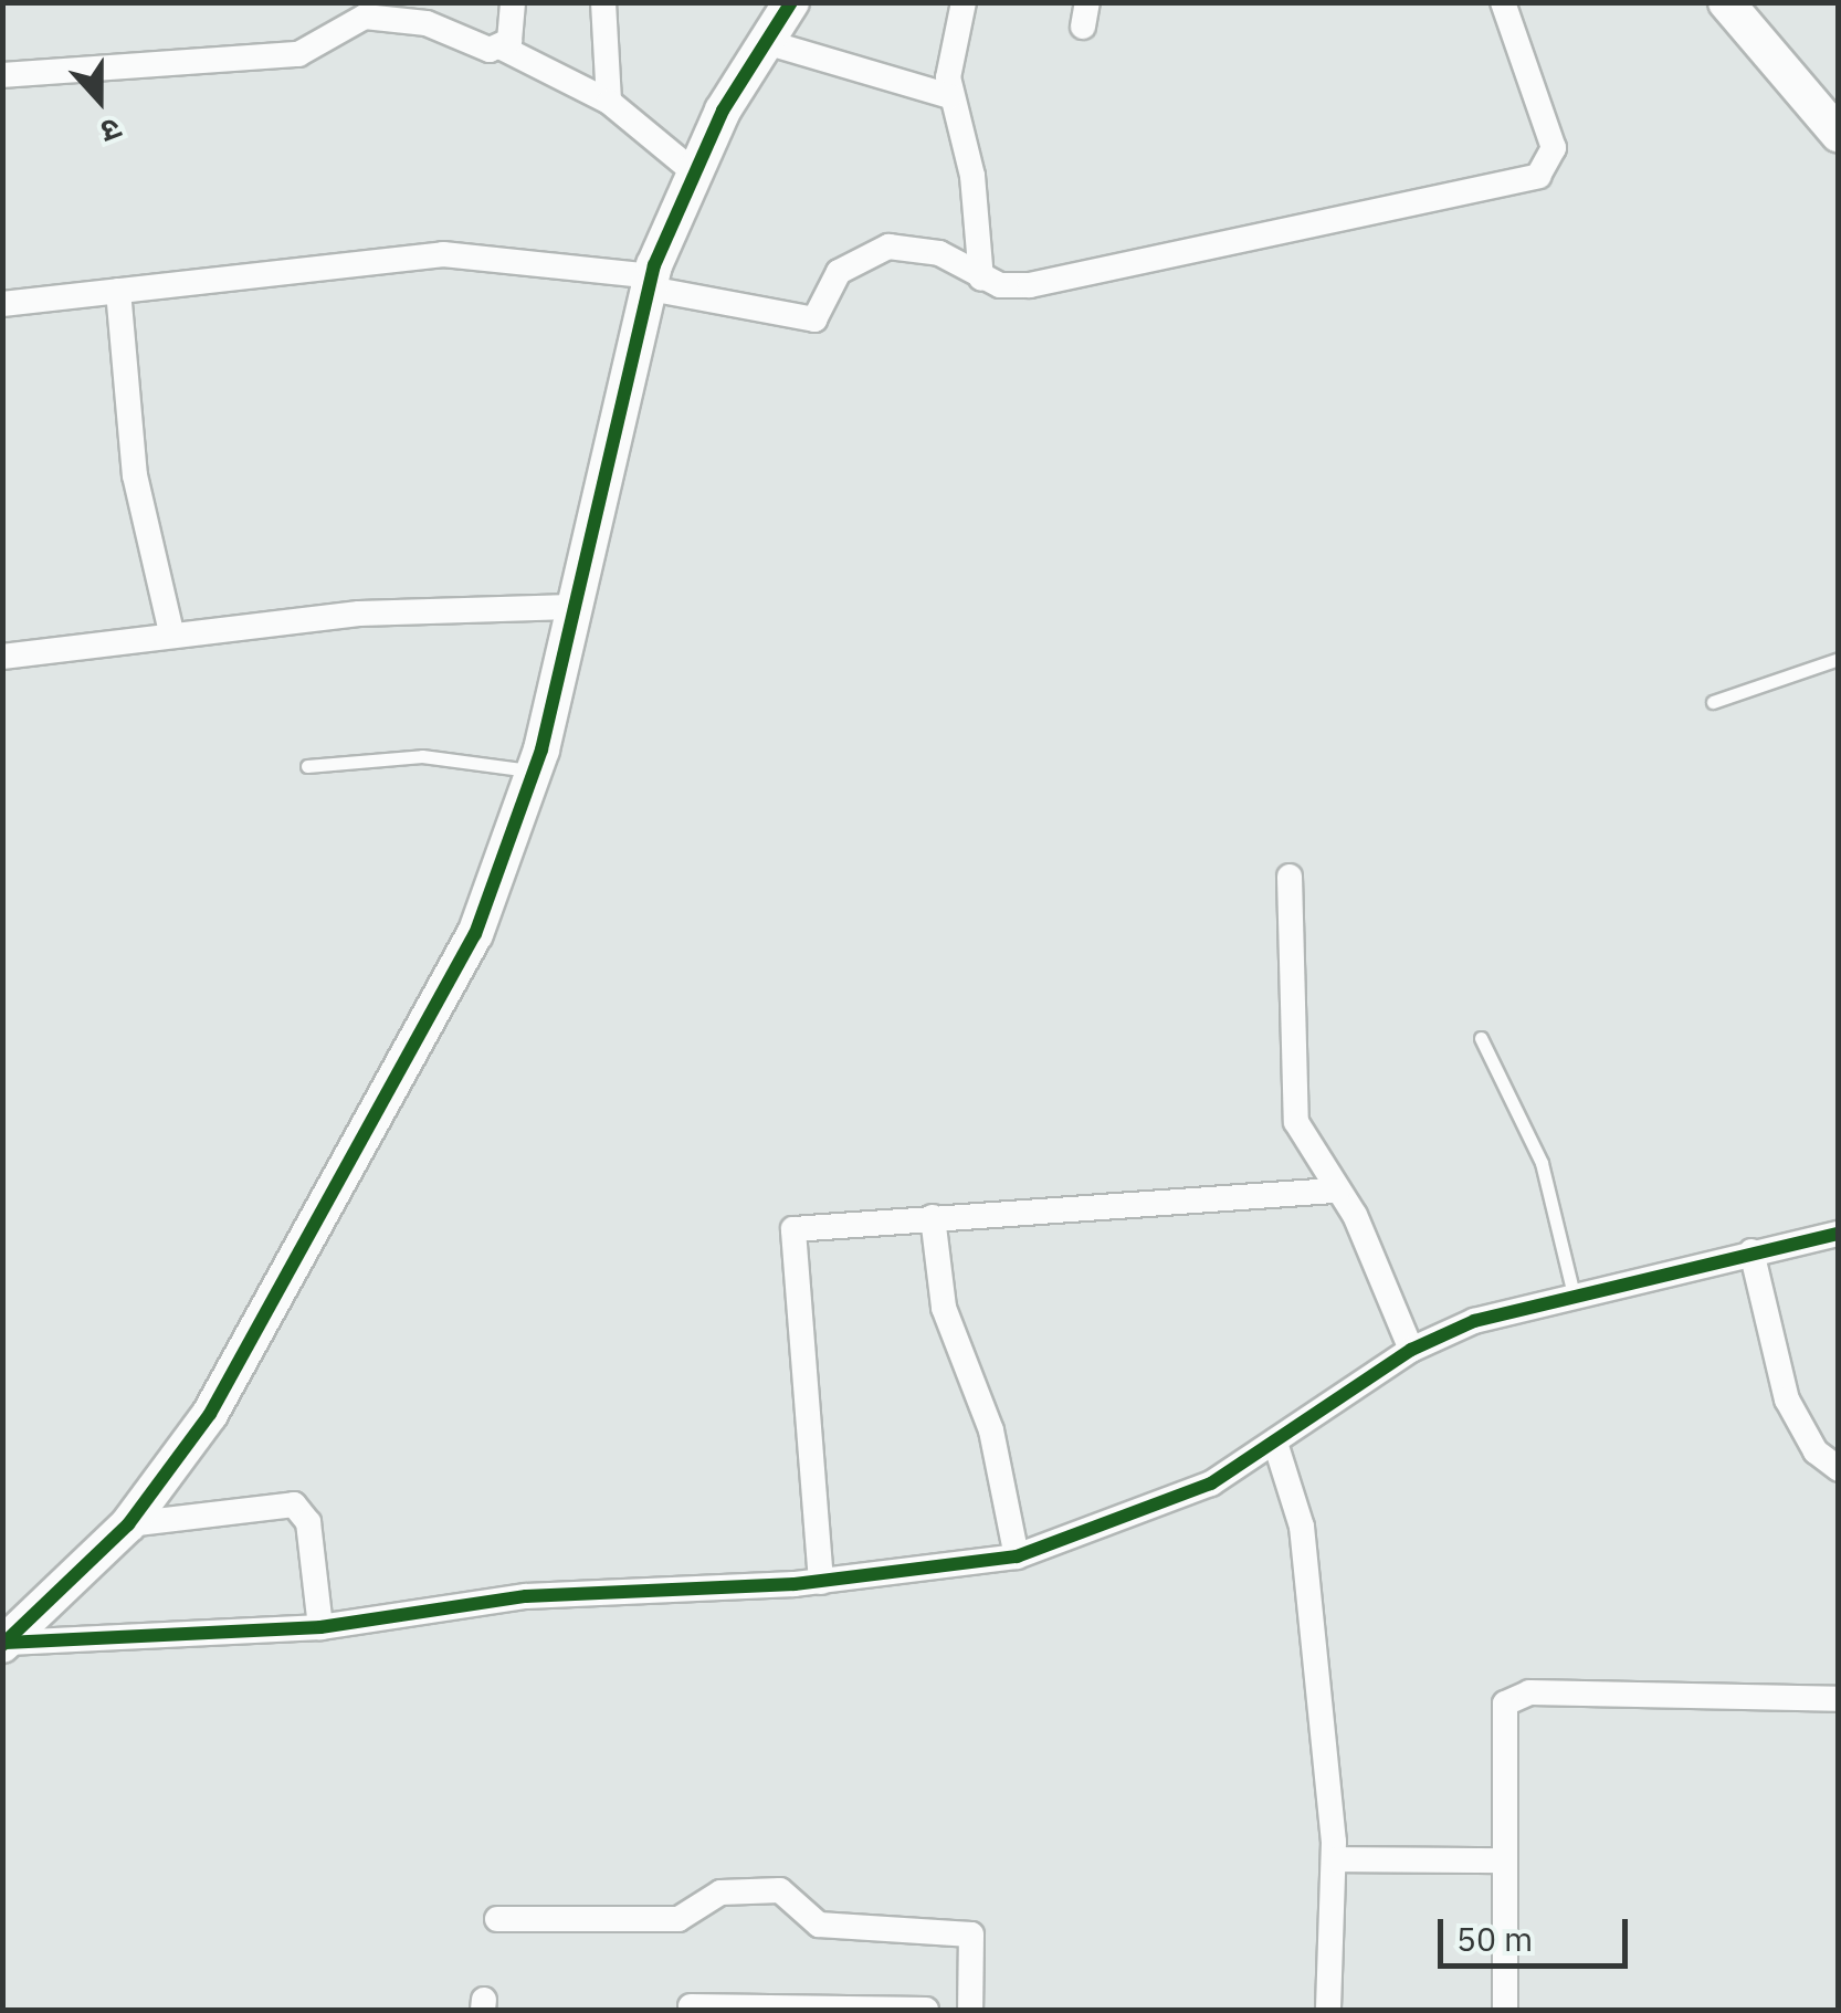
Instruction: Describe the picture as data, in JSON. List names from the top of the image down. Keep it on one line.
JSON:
{"scale_bar":"50 m","north":"bottom"}
